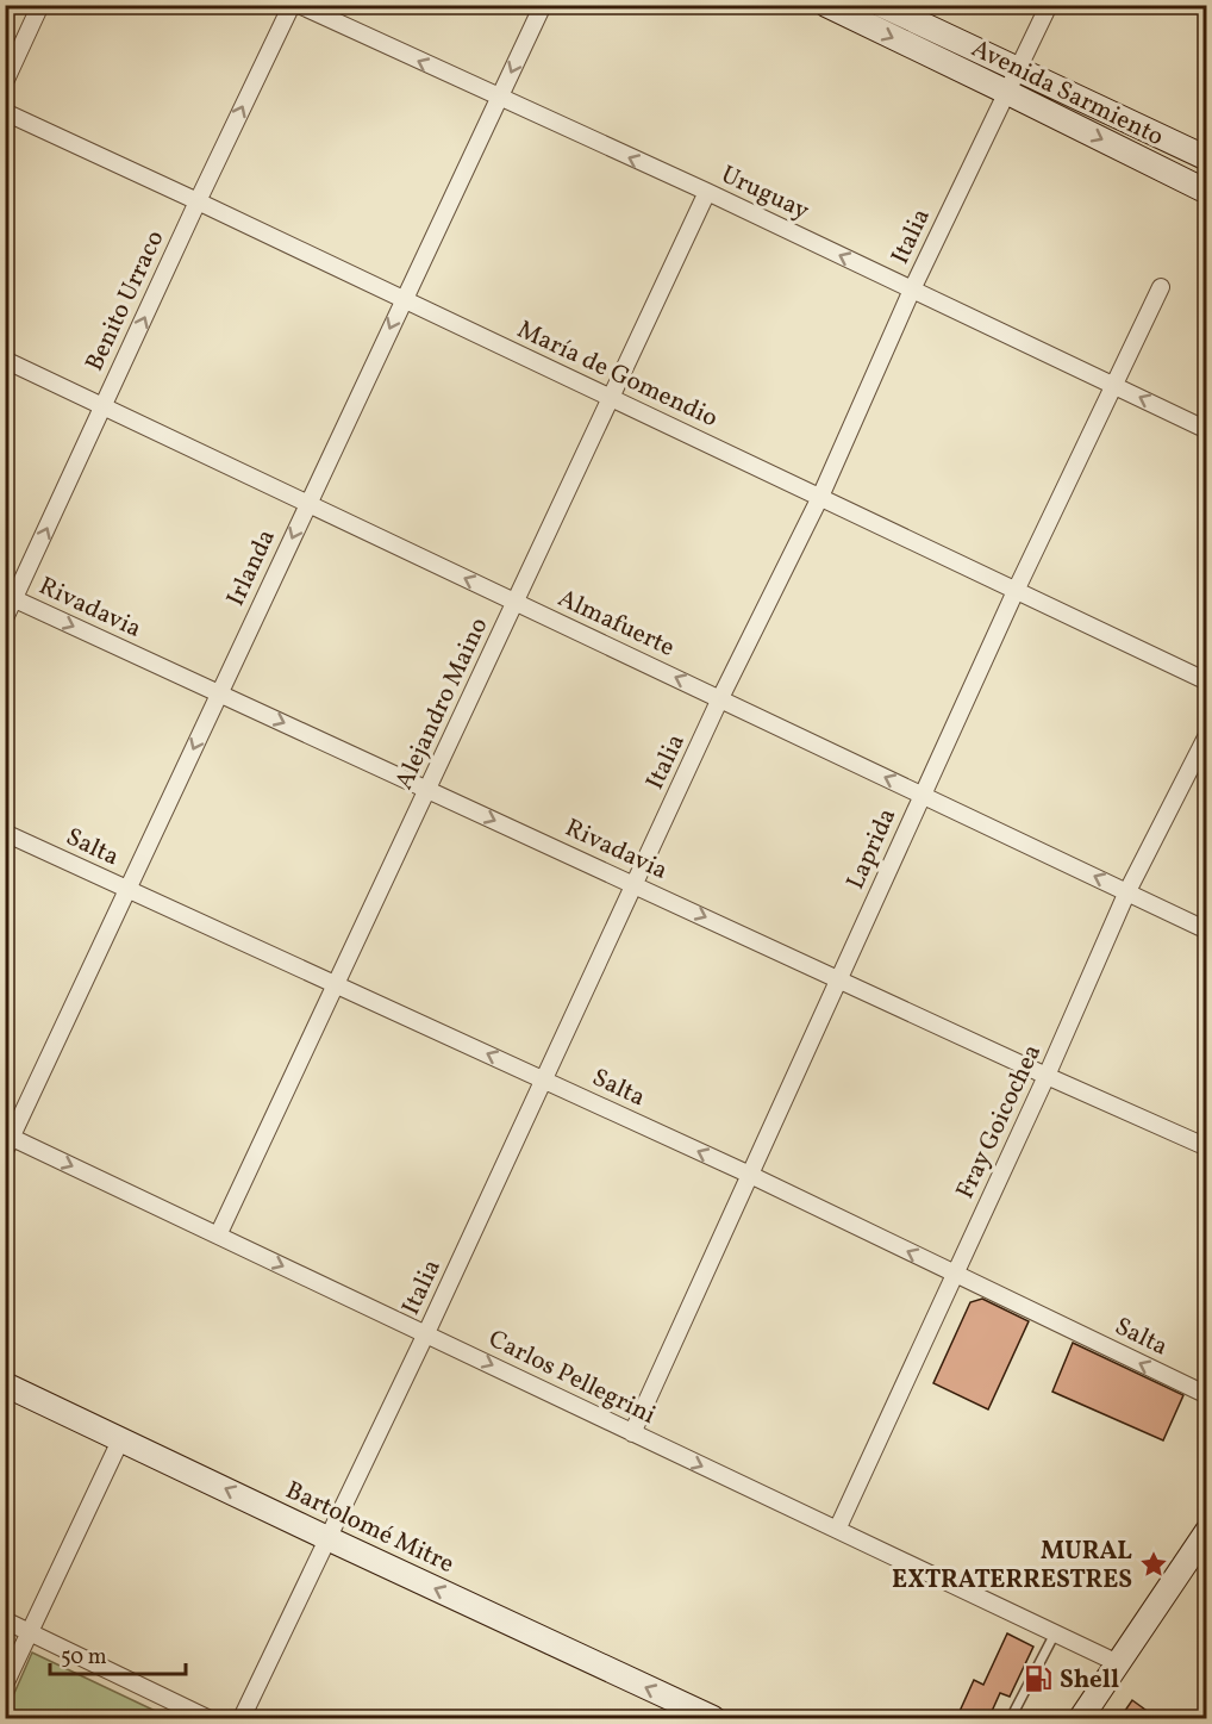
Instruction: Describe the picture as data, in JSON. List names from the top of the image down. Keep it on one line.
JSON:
{"streets":{"main road":["Avenida Sarmiento","Bartolomé Mitre"],"street":["Uruguay","Italia","Benito Urraco","María de Gomendio","Irlanda","Rivadavia","Almafuerte","Alejandro Maino","Salta","Laprida","Fray Goicochea","Carlos Pellegrini"]},"crossings":[["Avenida Sarmiento","Italia"],["Uruguay","Italia"],["Uruguay","Irlanda"],["Uruguay","Alejandro Maino"],["Uruguay","Laprida"],["Italia","María de Gomendio"],["Italia","Rivadavia"],["Italia","Almafuerte"],["Italia","Salta"],["Italia","Carlos Pellegrini"],["Italia","Bartolomé Mitre"],["Benito Urraco","María de Gomendio"],["Benito Urraco","Rivadavia"],["Benito Urraco","Almafuerte"],["María de Gomendio","Irlanda"],["María de Gomendio","Alejandro Maino"],["María de Gomendio","Laprida"],["Irlanda","Rivadavia"],["Irlanda","Almafuerte"],["Irlanda","Salta"],["Irlanda","Carlos Pellegrini"],["Rivadavia","Alejandro Maino"],["Rivadavia","Laprida"],["Rivadavia","Fray Goicochea"],["Almafuerte","Alejandro Maino"],["Almafuerte","Laprida"],["Almafuerte","Fray Goicochea"],["Alejandro Maino","Salta"],["Alejandro Maino","Carlos Pellegrini"],["Salta","Laprida"],["Salta","Fray Goicochea"],["Laprida","Carlos Pellegrini"],["Fray Goicochea","Carlos Pellegrini"]],"one_way":["Uruguay","Benito Urraco","Irlanda","Rivadavia","Almafuerte","Salta","Carlos Pellegrini","Bartolomé Mitre"],"places":{"place":["MURAL EXTRATERRESTRES"],"fuel station":["Shell"]},"scale_bar":"50 m"}
